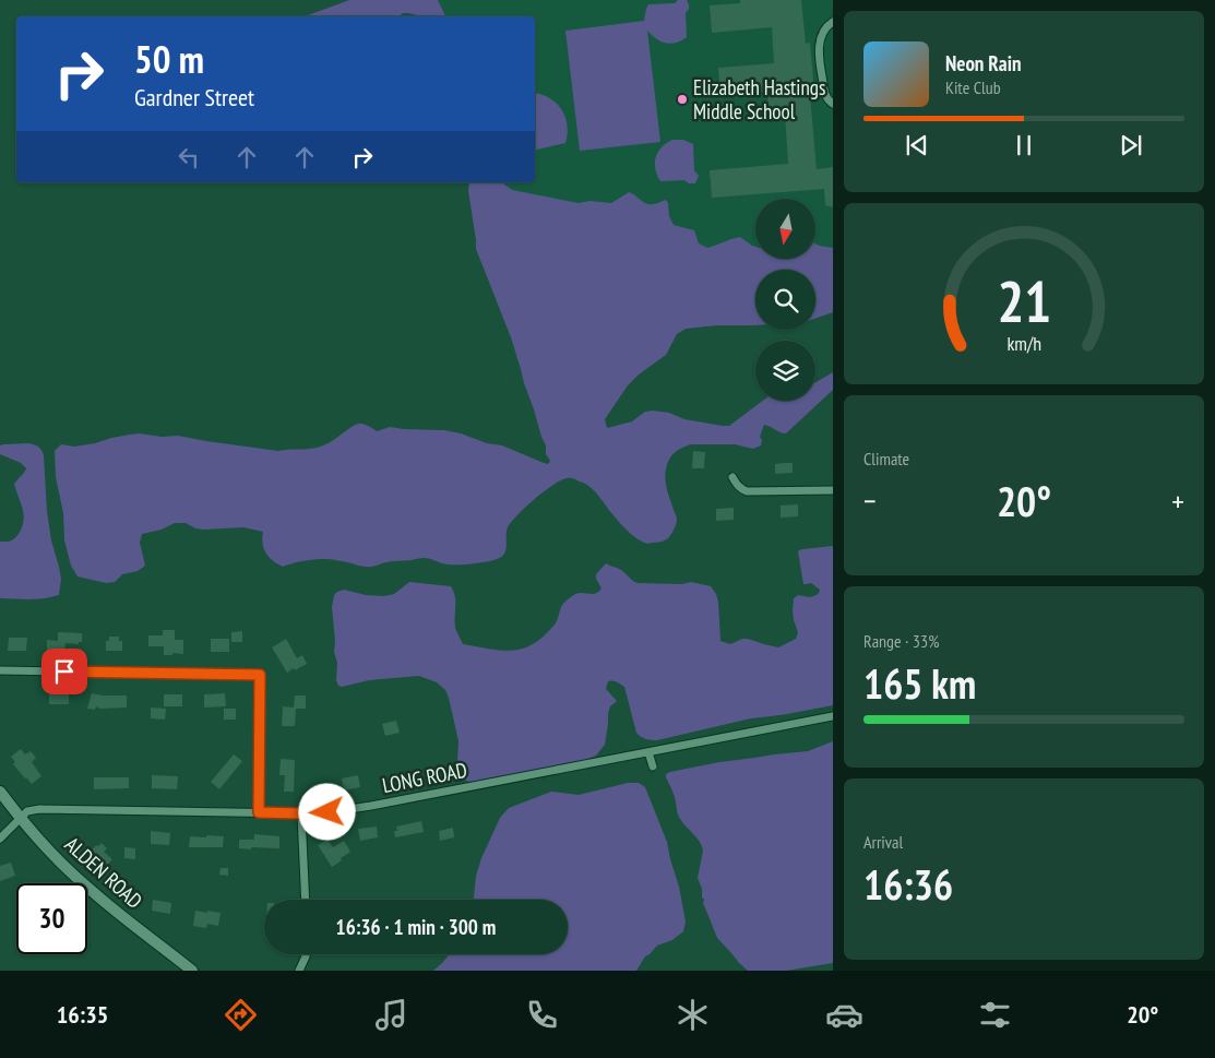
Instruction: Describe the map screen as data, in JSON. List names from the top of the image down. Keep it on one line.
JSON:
{"streets":{"main road":["ALDEN ROAD"],"street":["LONG ROAD"]},"crossings":[["LONG ROAD","ALDEN ROAD"]],"places":["Elizabeth Hastings Middle School"],"north":"bottom","page":{"turn":["50 m","Gardner Street"],"song":["Neon Rain","Kite Club"],"tile":["Climate",["Range · 33%","165 km"],["Arrival","16:36"]],"heat":["−","20°","+"],"limit":"30","trip":"16:36 · 1 min · 300 m","tabs":["16:35","20°"],"gauge":["21","km/h"]}}
